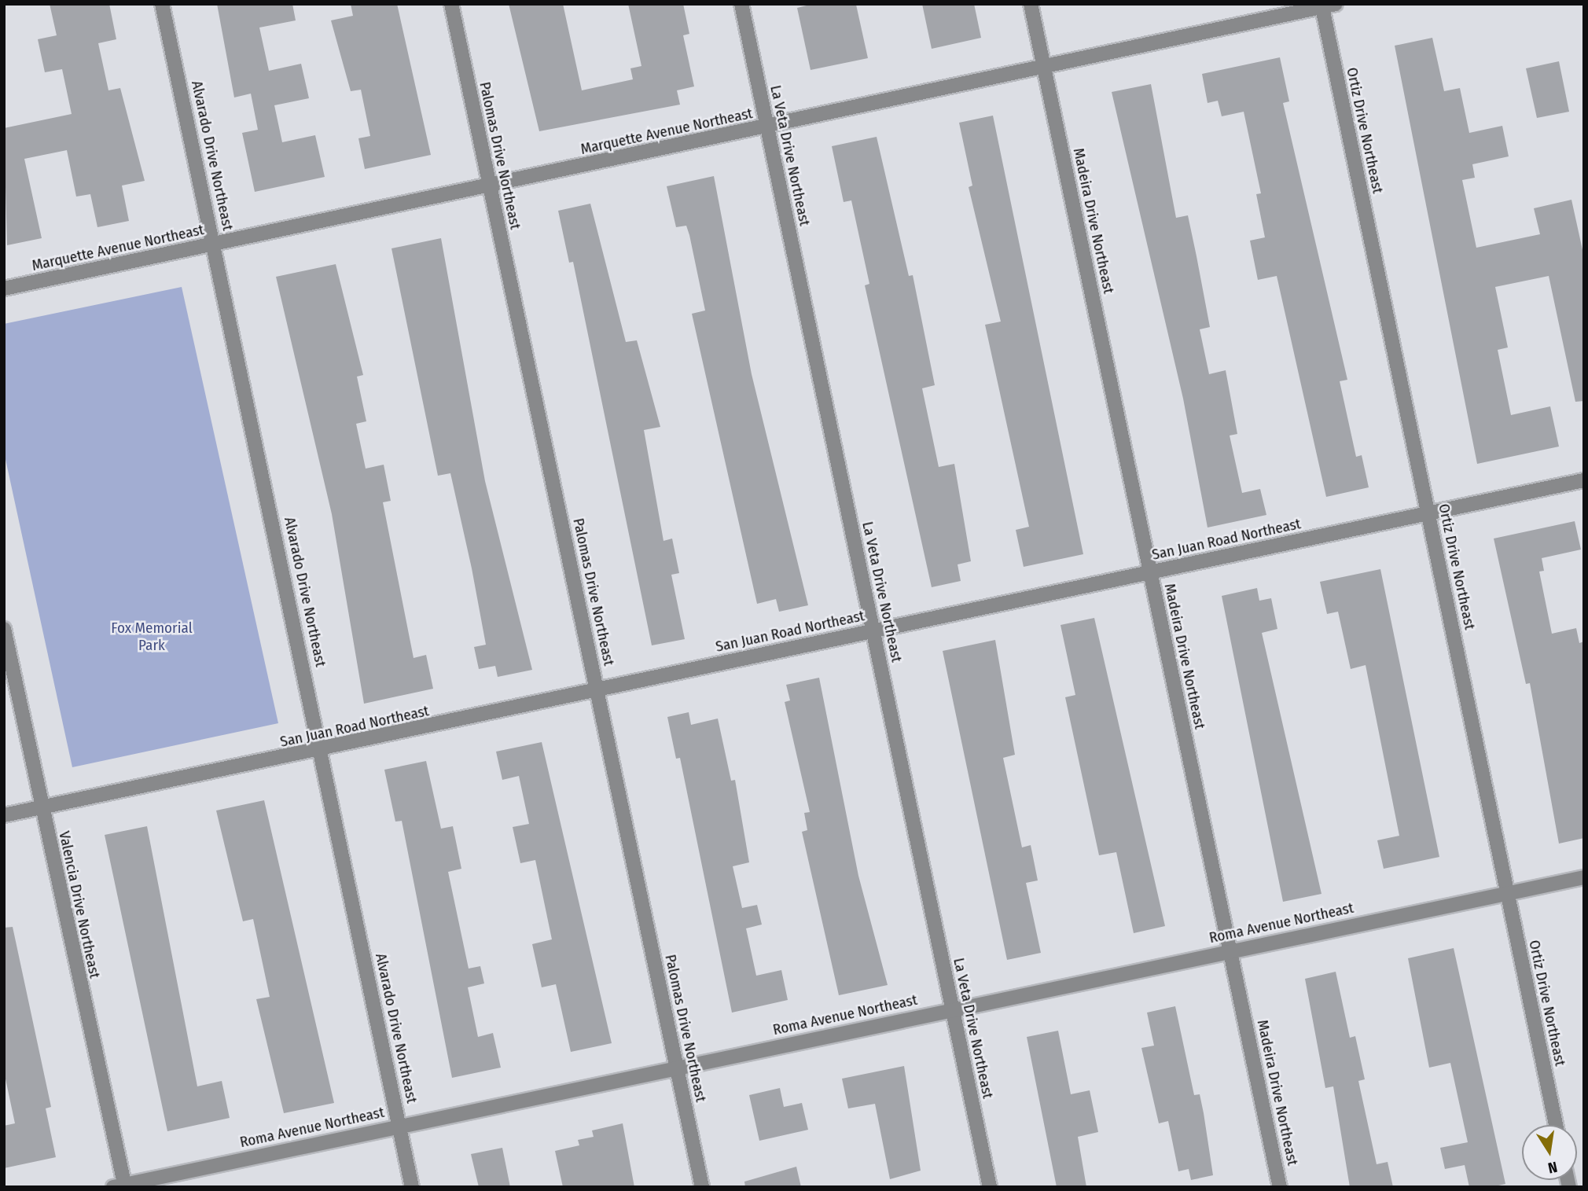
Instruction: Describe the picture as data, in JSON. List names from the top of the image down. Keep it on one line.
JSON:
{"streets":{"street":["Ortiz Drive Northeast","Marquette Avenue Northeast","Alvarado Drive Northeast","Palomas Drive Northeast","La Veta Drive Northeast","Madeira Drive Northeast","San Juan Road Northeast","Valencia Drive Northeast","Roma Avenue Northeast"]},"crossings":[["Ortiz Drive Northeast","Marquette Avenue Northeast"],["Ortiz Drive Northeast","San Juan Road Northeast"],["Ortiz Drive Northeast","Roma Avenue Northeast"],["Marquette Avenue Northeast","Alvarado Drive Northeast"],["Marquette Avenue Northeast","Palomas Drive Northeast"],["Marquette Avenue Northeast","La Veta Drive Northeast"],["Marquette Avenue Northeast","Madeira Drive Northeast"],["Alvarado Drive Northeast","San Juan Road Northeast"],["Alvarado Drive Northeast","Roma Avenue Northeast"],["Palomas Drive Northeast","San Juan Road Northeast"],["Palomas Drive Northeast","Roma Avenue Northeast"],["La Veta Drive Northeast","San Juan Road Northeast"],["La Veta Drive Northeast","Roma Avenue Northeast"],["Madeira Drive Northeast","San Juan Road Northeast"],["Madeira Drive Northeast","Roma Avenue Northeast"],["San Juan Road Northeast","Valencia Drive Northeast"],["Valencia Drive Northeast","Roma Avenue Northeast"]],"parks":["Fox Memorial Park"],"north":"bottom"}
